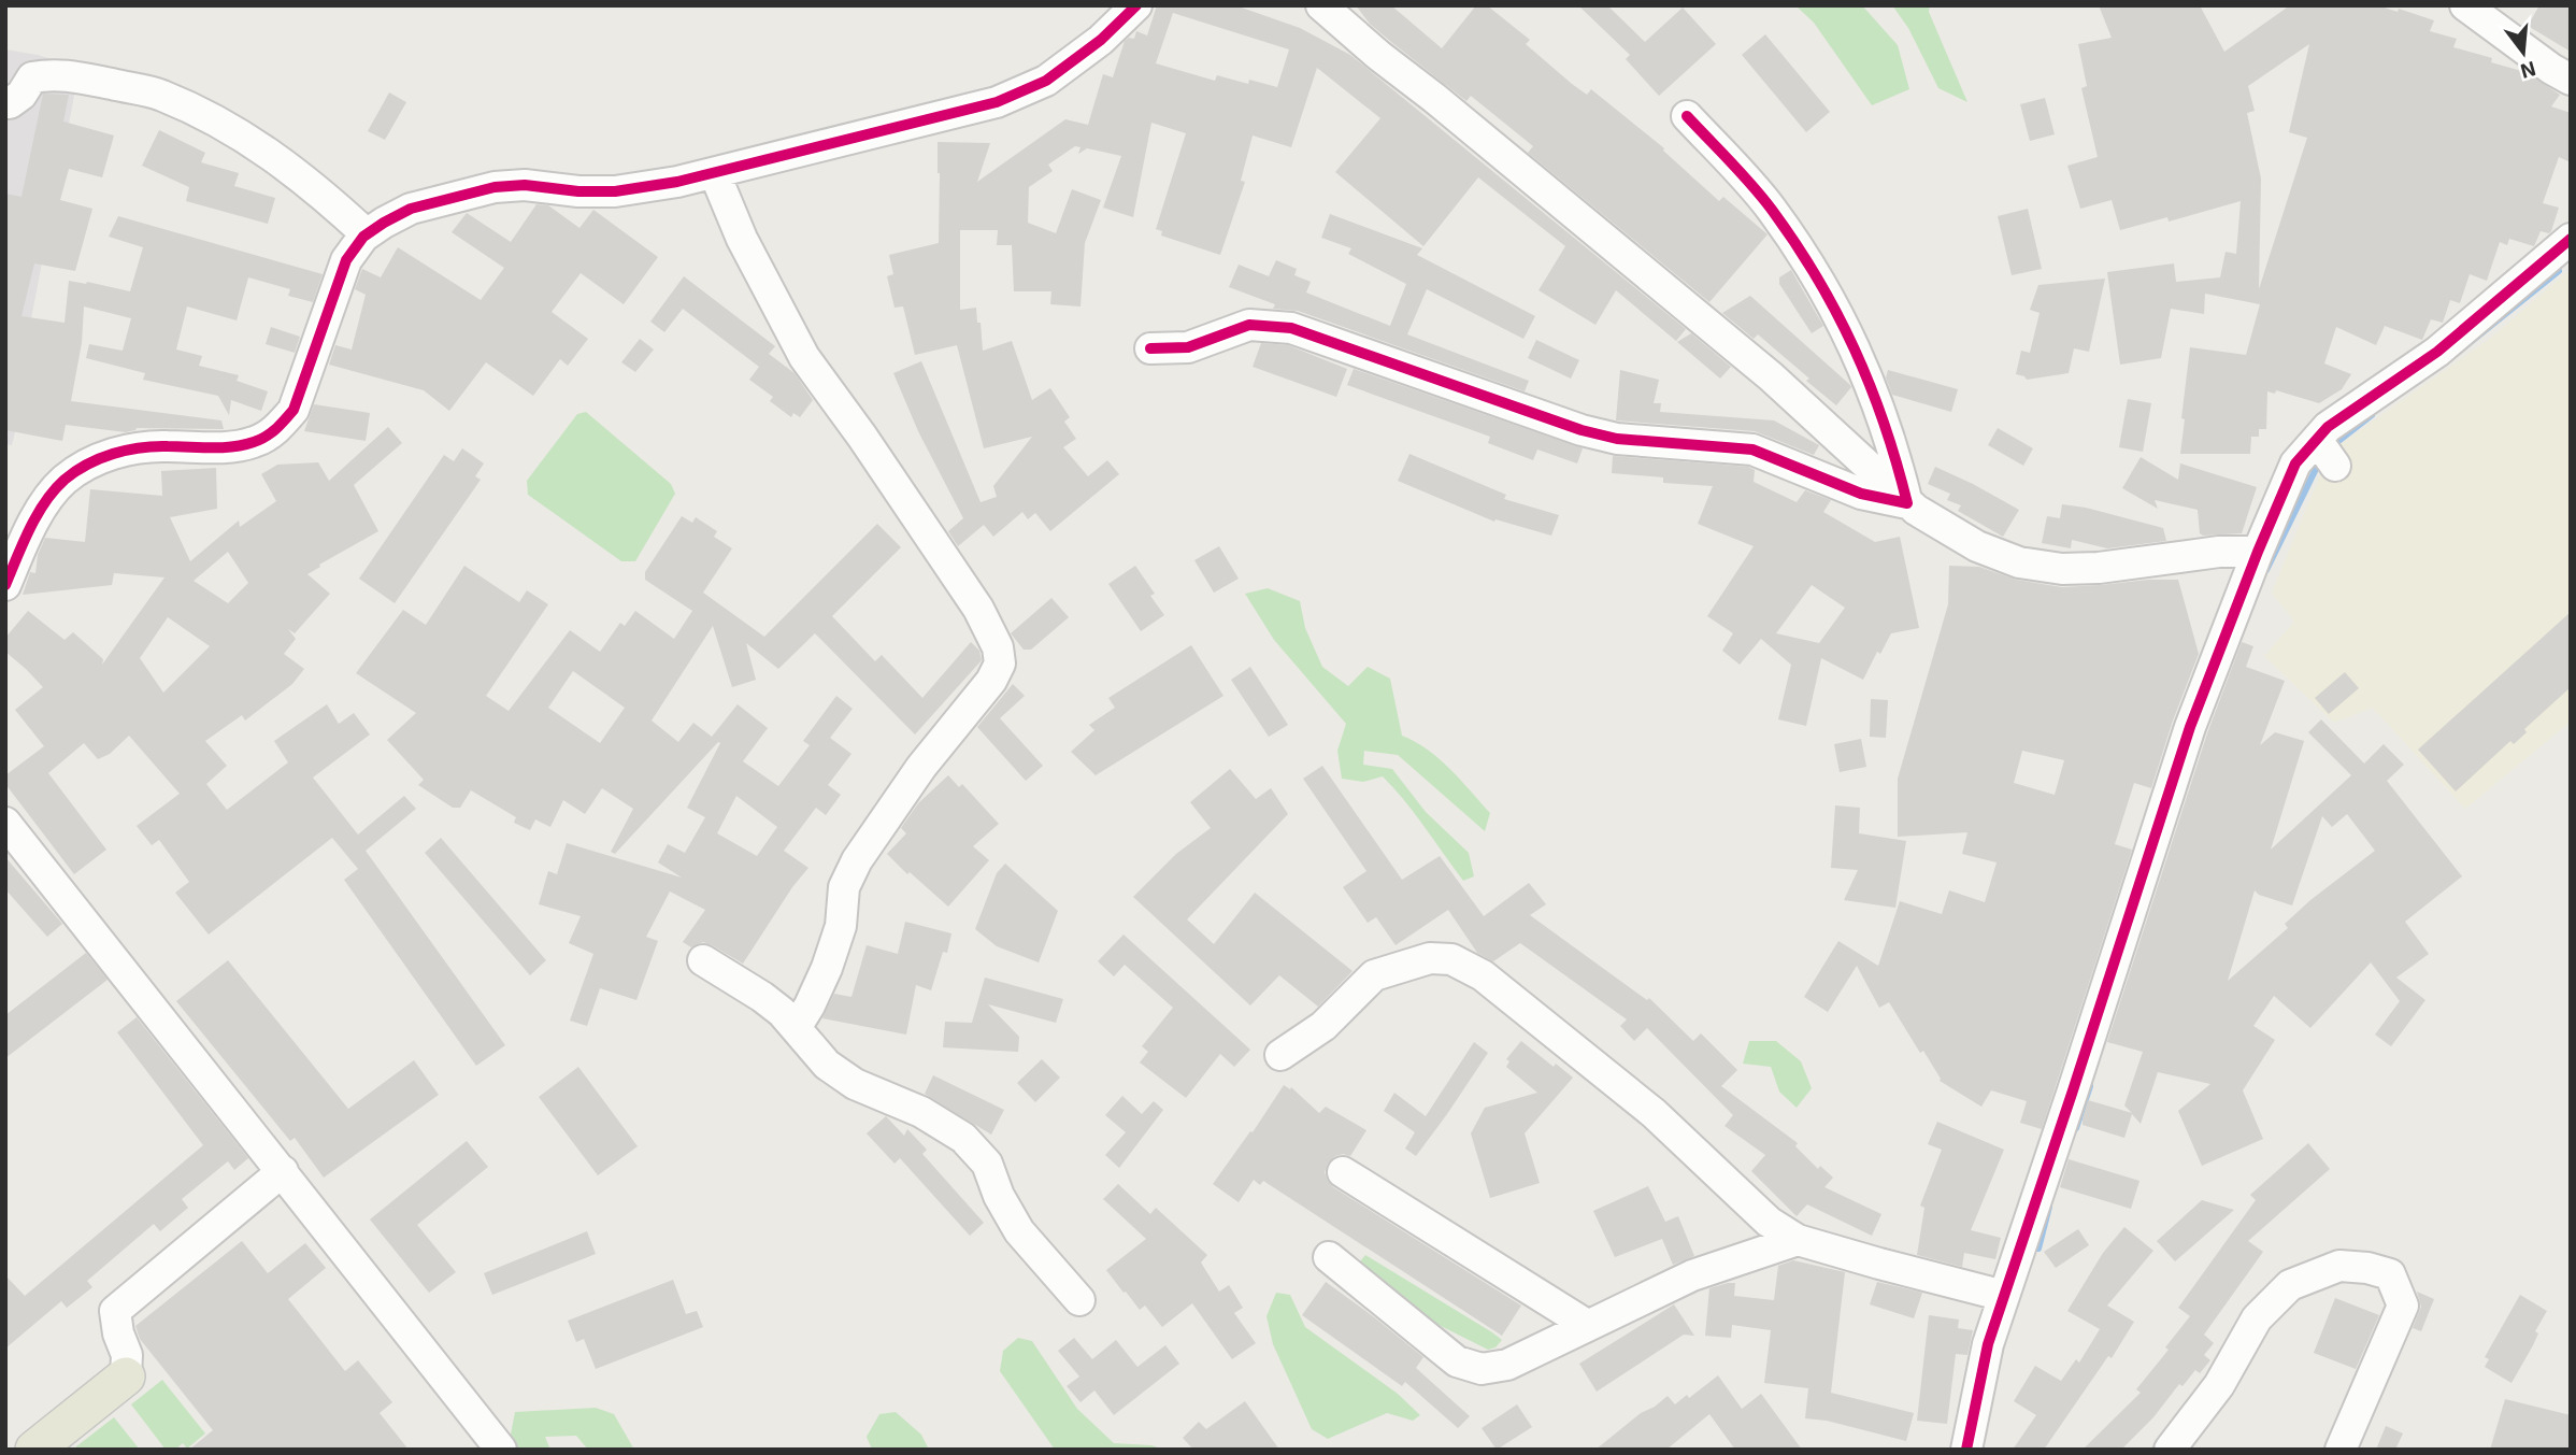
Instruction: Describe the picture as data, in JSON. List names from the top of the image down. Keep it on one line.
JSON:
{"north":"bottom"}
